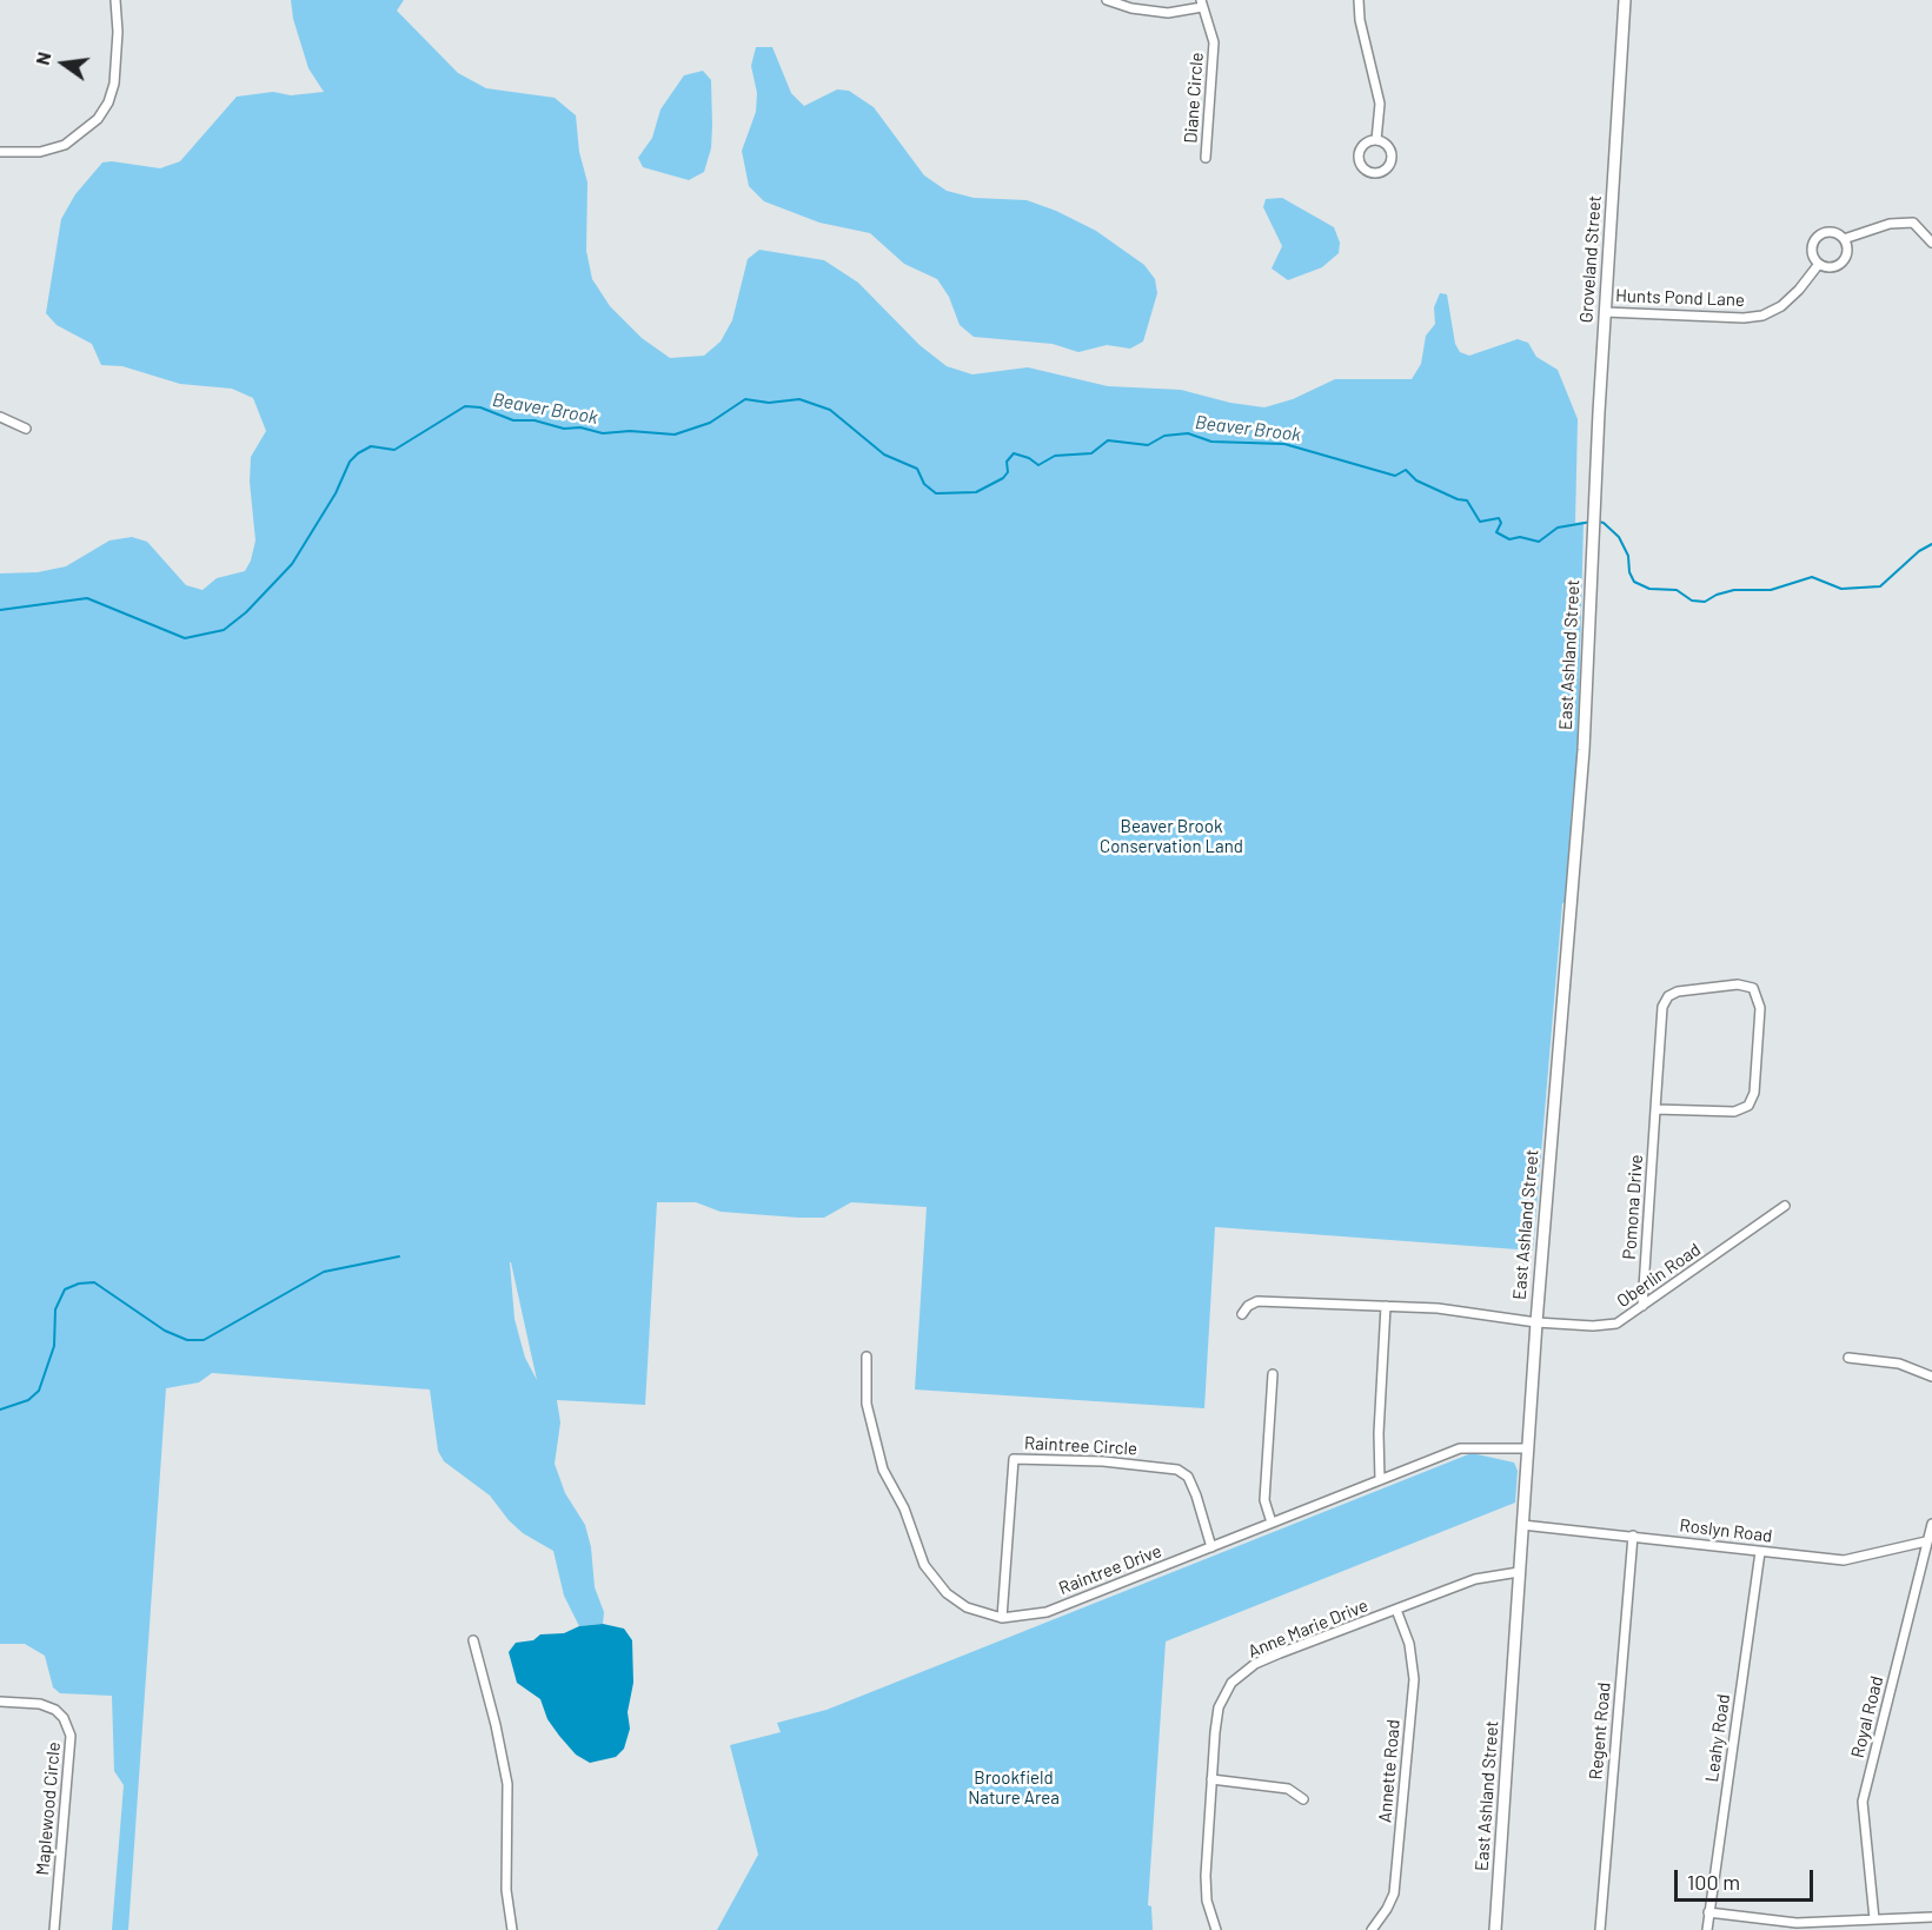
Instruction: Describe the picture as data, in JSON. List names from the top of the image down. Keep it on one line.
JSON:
{"streets":{"main road":["Groveland Street","East Ashland Street"],"street":["Diane Circle","Hunts Pond Lane","Pomona Drive","Oberlin Road","Raintree Circle","Roslyn Road","Raintree Drive","Anne Marie Drive","Royal Road","Regent Road","Leahy Road","Annette Road","Maplewood Circle"]},"crossings":[["Groveland Street","Hunts Pond Lane"],["Groveland Street","East Ashland Street"],["East Ashland Street","Oberlin Road"],["East Ashland Street","Roslyn Road"],["East Ashland Street","Raintree Drive"],["East Ashland Street","Anne Marie Drive"],["Pomona Drive","Oberlin Road"],["Raintree Circle","Raintree Drive"],["Roslyn Road","Royal Road"],["Roslyn Road","Regent Road"],["Roslyn Road","Leahy Road"],["Anne Marie Drive","Annette Road"]],"water":["Beaver Brook"],"parks":["Beaver Brook Conservation Land","Brookfield Nature Area"],"scale_bar":"100 m","north":"left"}
